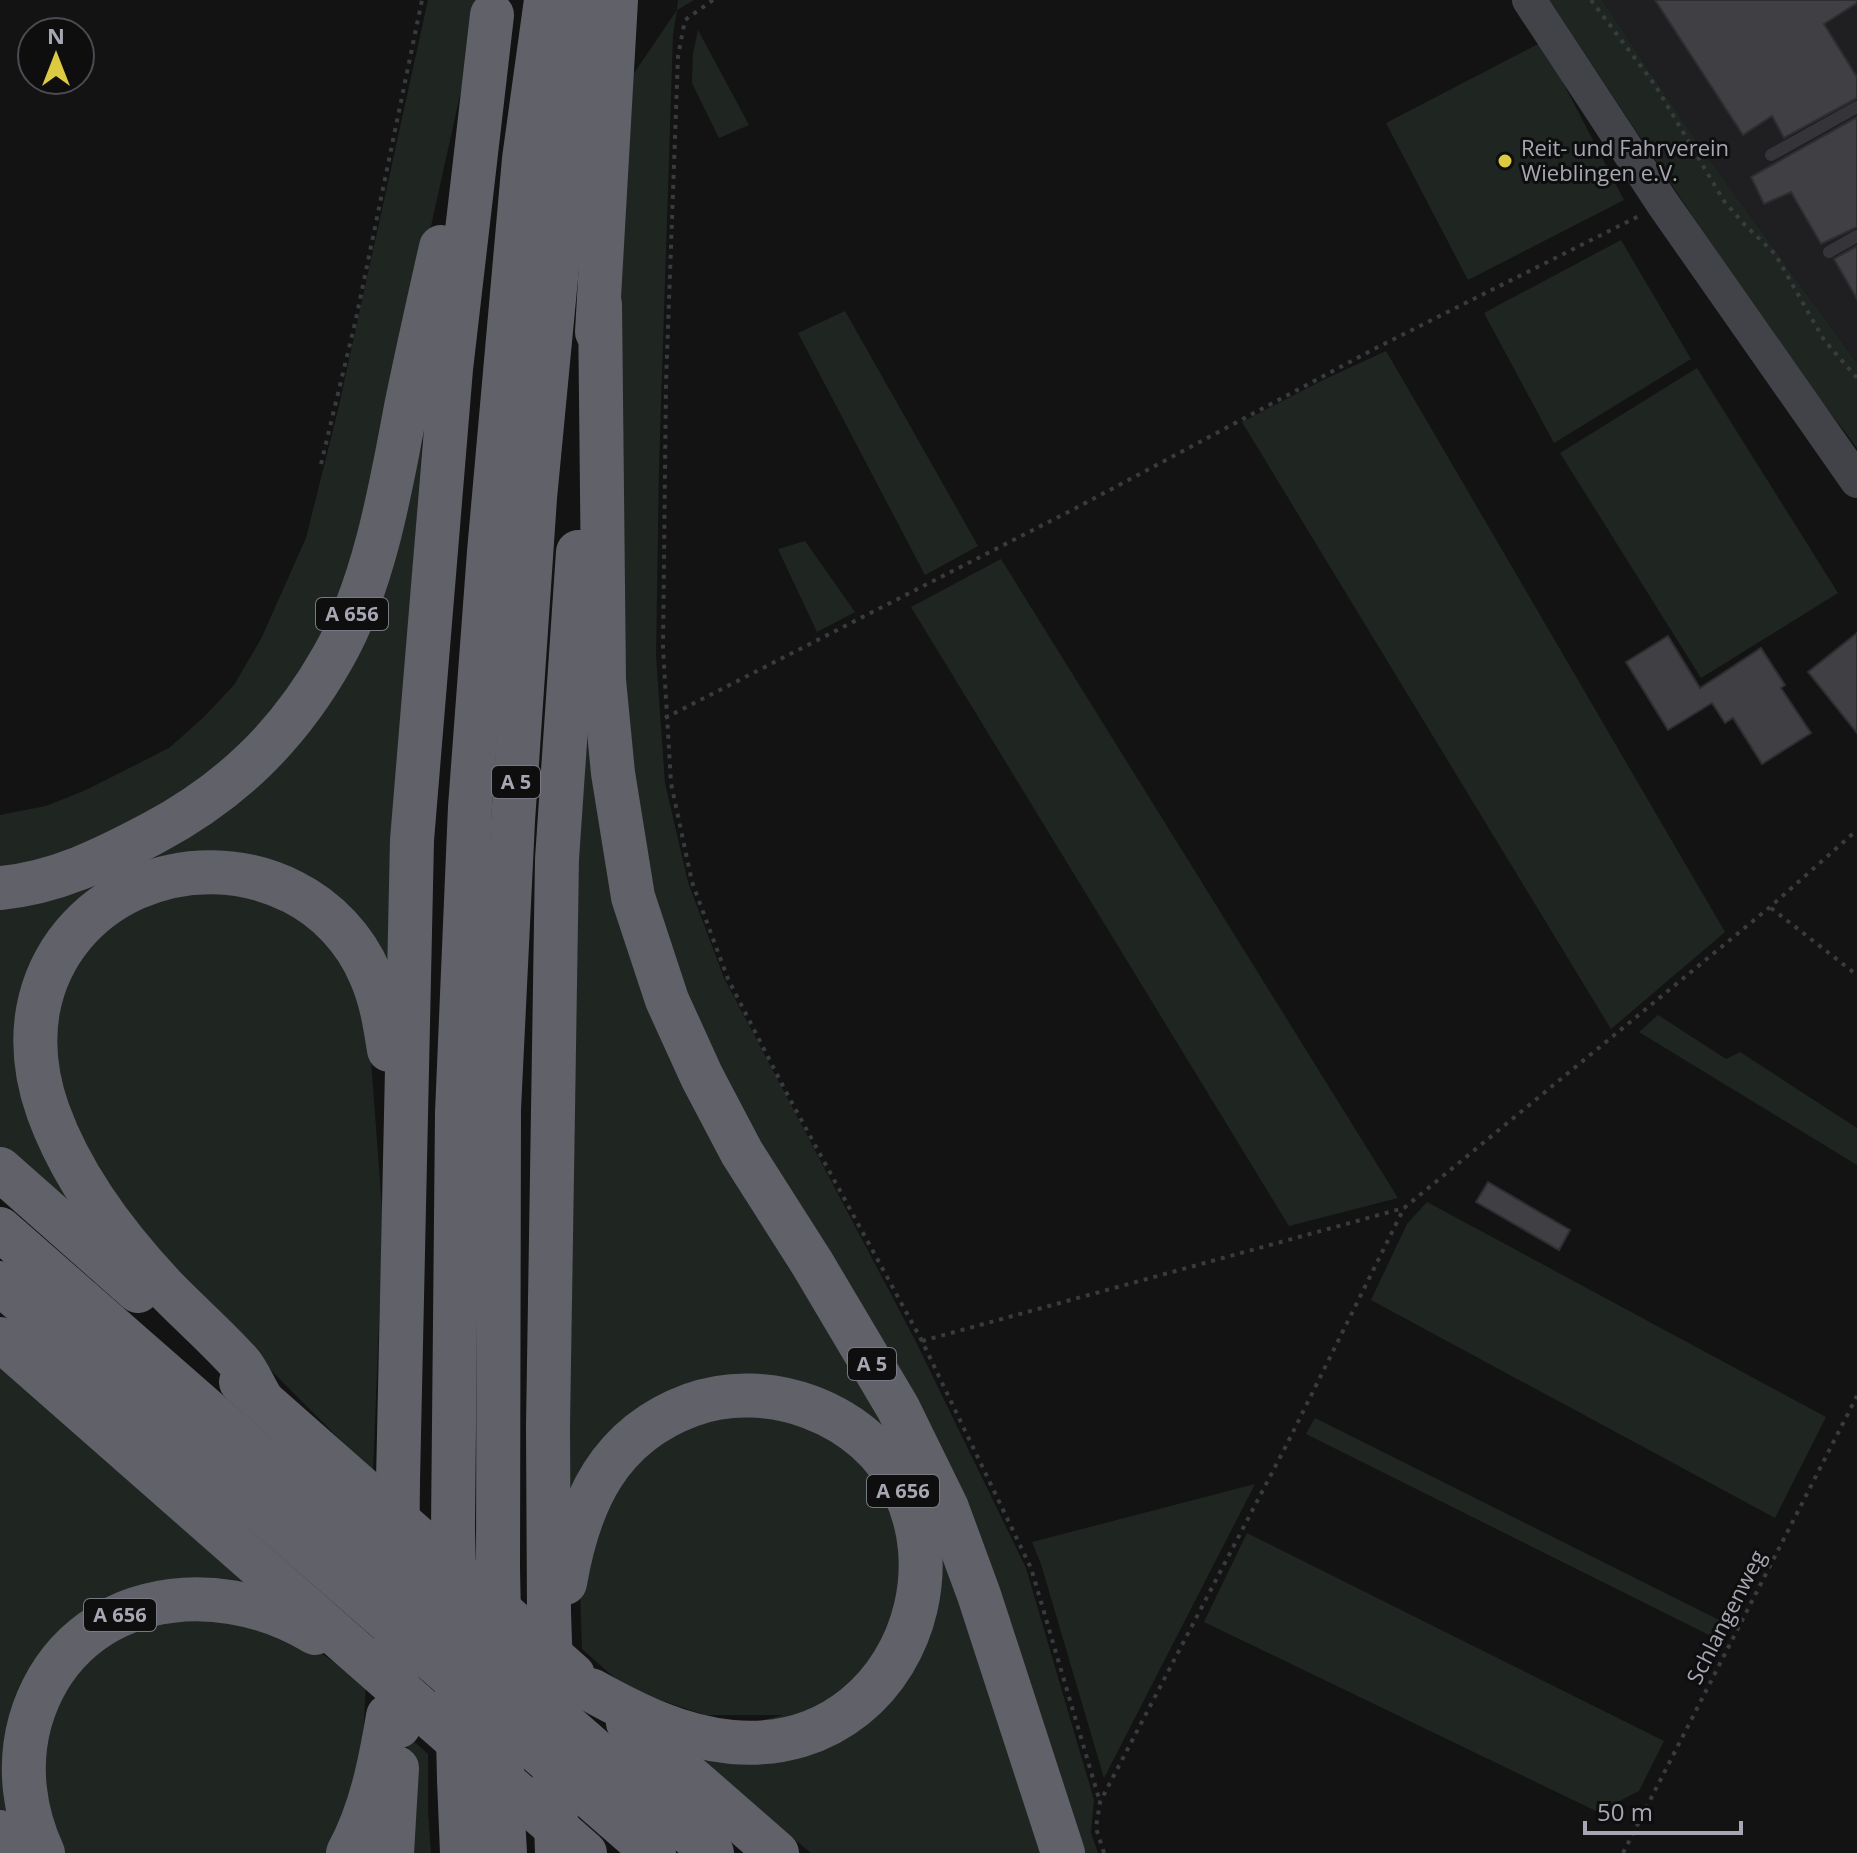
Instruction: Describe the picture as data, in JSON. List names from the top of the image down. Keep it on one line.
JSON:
{"streets":{"highway":["A 656","A 5"],"path":["Schlangenweg"]},"crossings":[["A 656","A 5"]],"places":["Reit- und Fahrverein Wieblingen e.V."],"scale_bar":"50 m","north":"top"}
